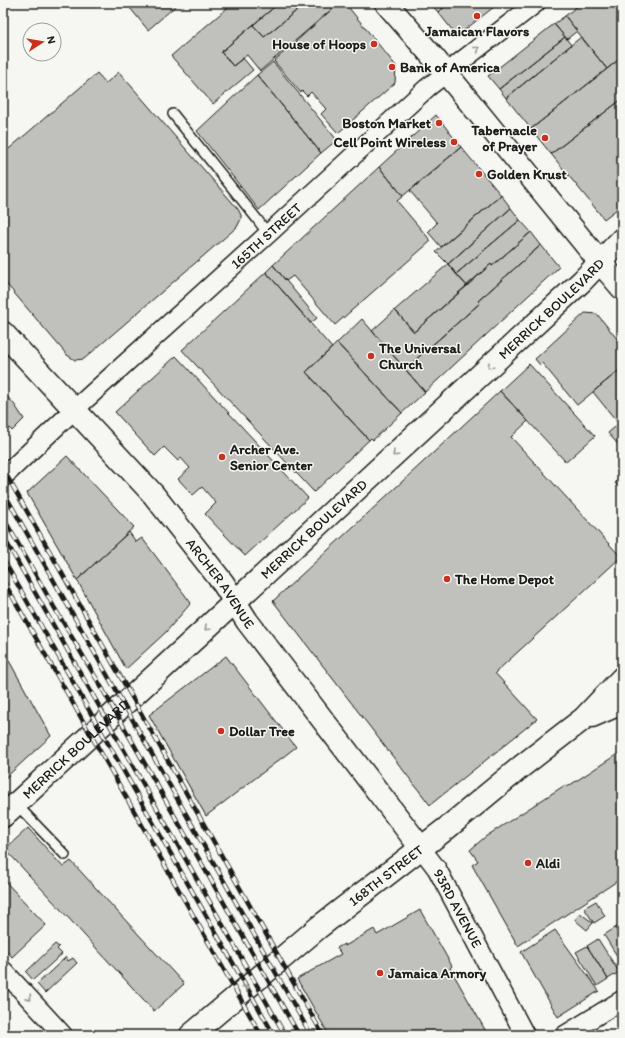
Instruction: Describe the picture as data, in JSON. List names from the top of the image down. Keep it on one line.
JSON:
{"streets":{"main road":["MERRICK BOULEVARD","ARCHER AVENUE","168TH STREET"],"street":["165TH STREET","93RD AVENUE"]},"crossings":[["165TH STREET","ARCHER AVENUE"],["MERRICK BOULEVARD","ARCHER AVENUE"],["ARCHER AVENUE","168TH STREET"],["ARCHER AVENUE","93RD AVENUE"],["168TH STREET","93RD AVENUE"]],"one_way":["MERRICK BOULEVARD","168TH STREET"],"places":["Jamaican Flavors","House of Hoops","Bank of America","Boston Market","Tabernacle of Prayer","Cell Point Wireless","Golden Krust","The Universal Church","Archer Ave. Senior Center","The Home Depot","Dollar Tree","Aldi","Jamaica Armory"],"north":"right"}
